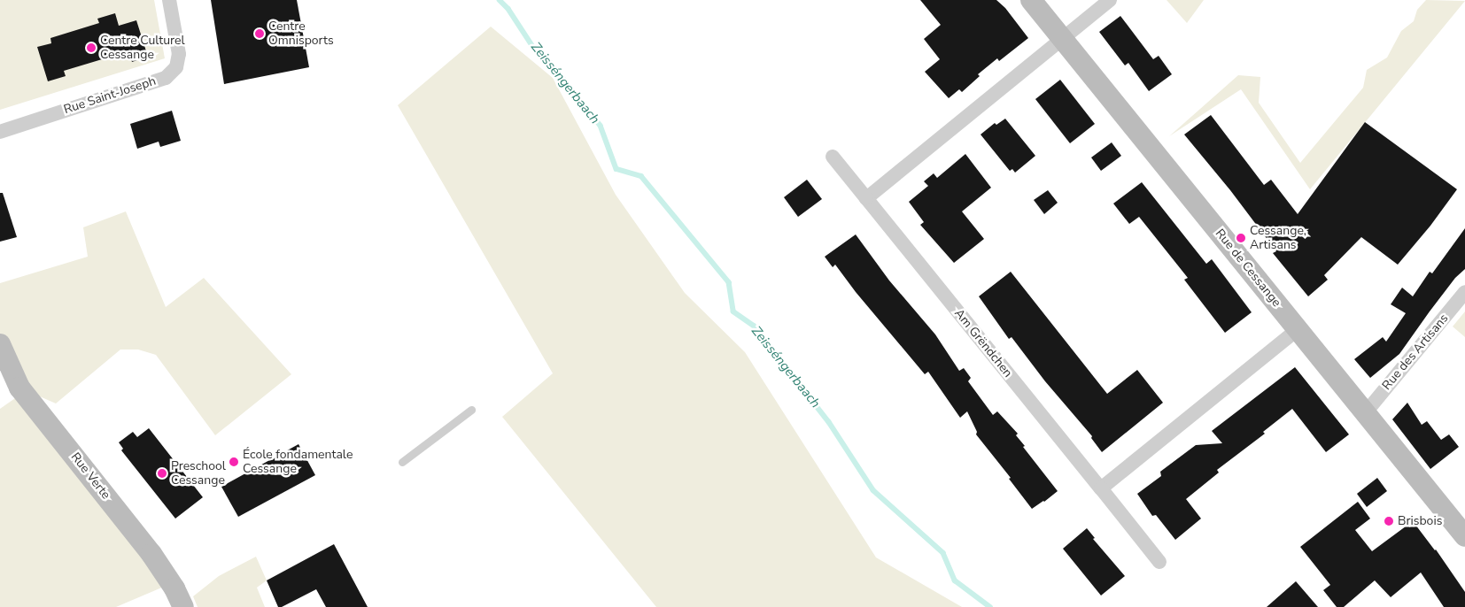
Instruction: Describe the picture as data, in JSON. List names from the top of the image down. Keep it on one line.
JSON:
{"streets":{"main road":["Rue de Cessange","Rue Verte"],"street":["Rue Saint-Joseph","Am Grëndchen","Rue des Artisans"]},"crossings":[["Rue de Cessange","Rue des Artisans"]],"water":["Zeisséngerbaach"],"places":["Centre Omnisports","Centre Culturel Cessange","Cessange, Artisans","École fondamentale Cessange","Preschool Cessange","Brisbois"]}
